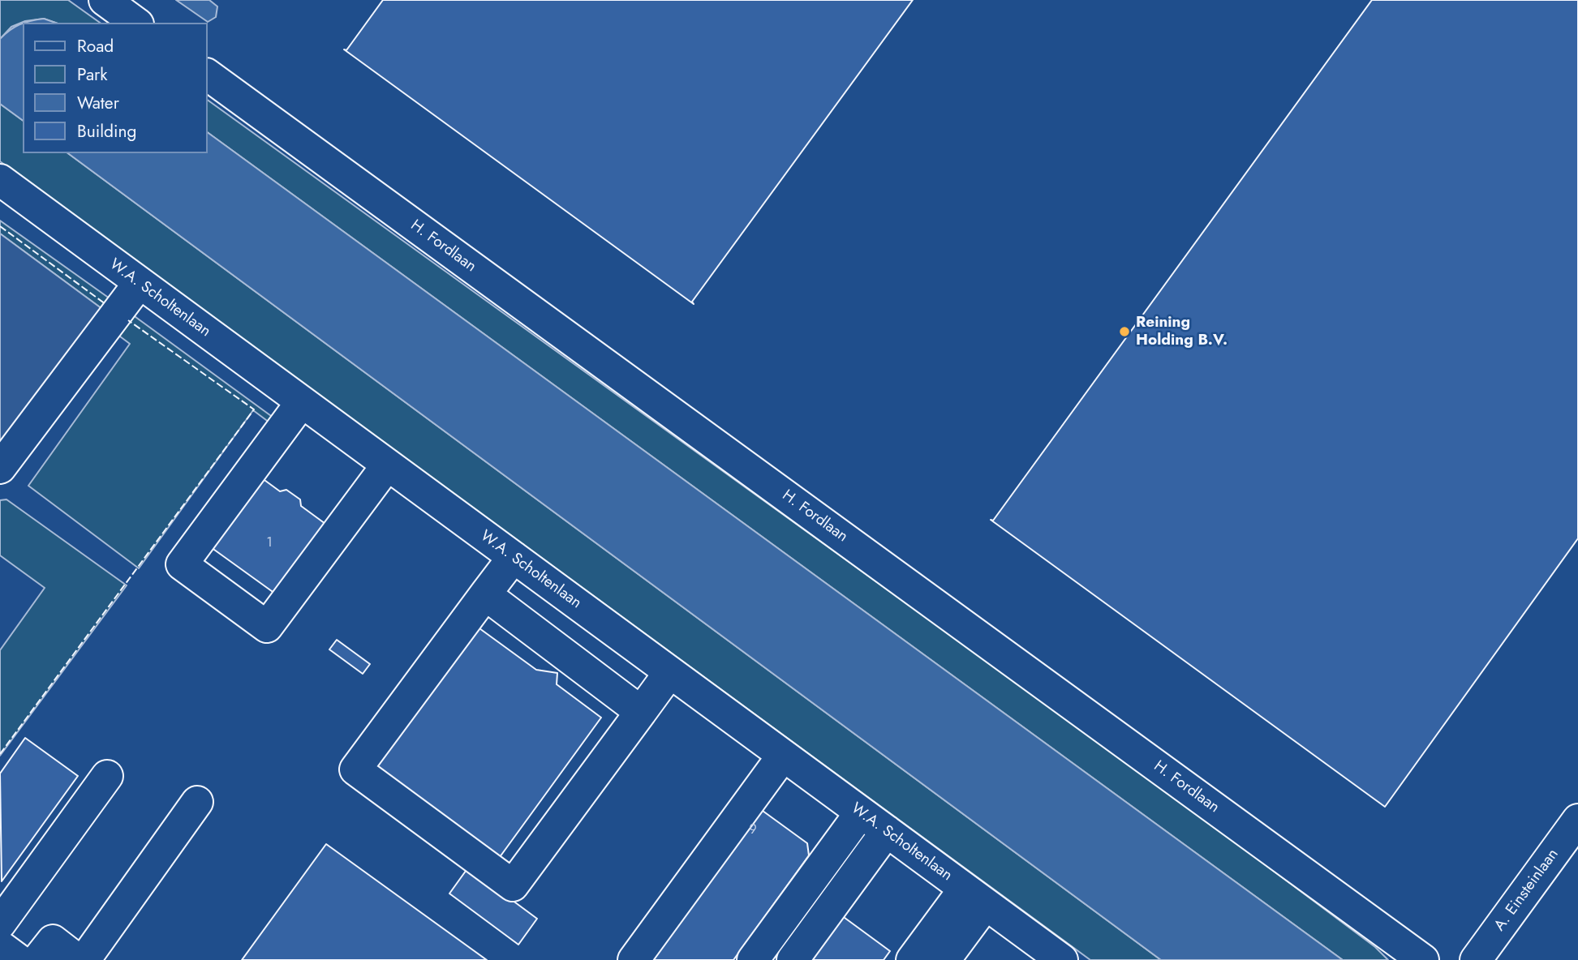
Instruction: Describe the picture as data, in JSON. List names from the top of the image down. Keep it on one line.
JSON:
{"streets":{"street":["H. Fordlaan","W.A. Scholtenlaan","A. Einsteinlaan"]},"places":["Reining Holding B.V."],"house_numbers":["1","9"],"legend":["Road","Park","Water","Building"]}
